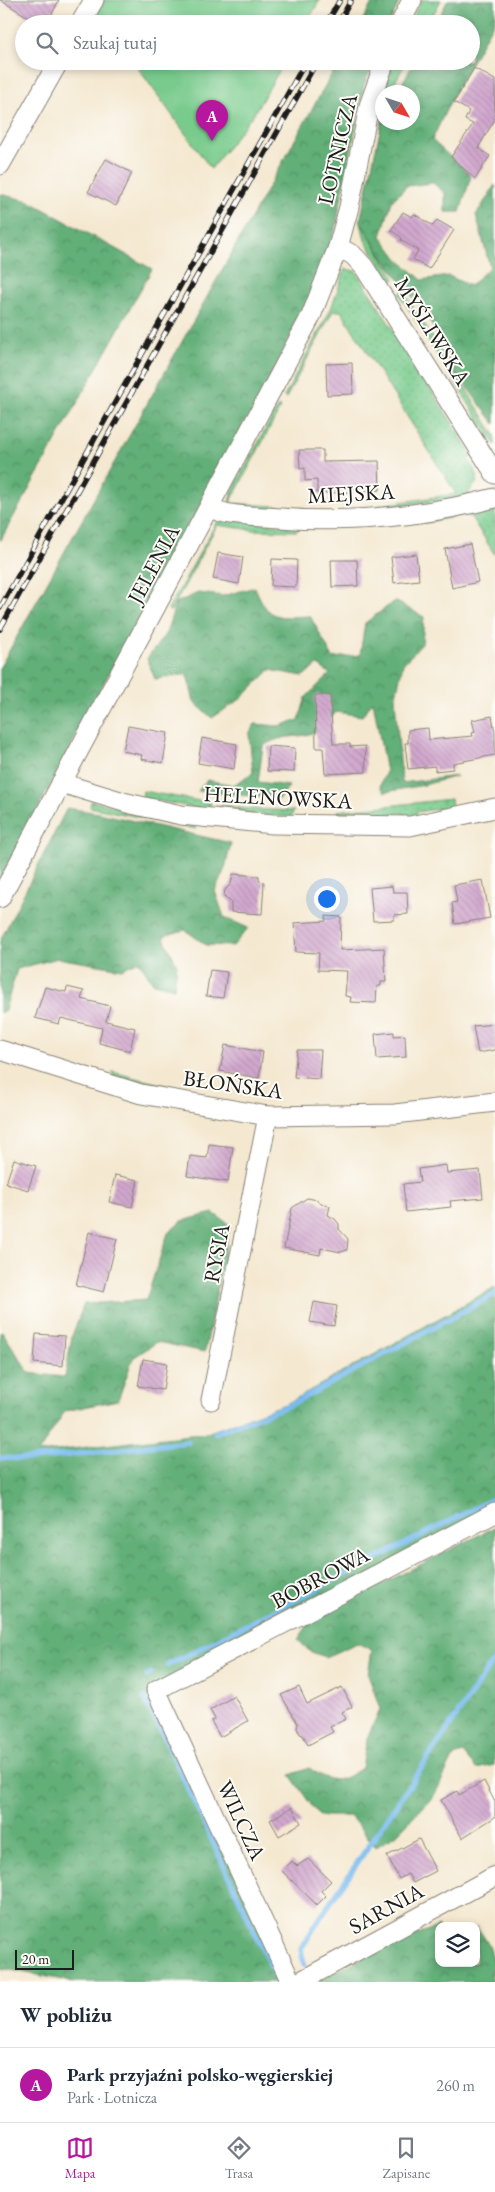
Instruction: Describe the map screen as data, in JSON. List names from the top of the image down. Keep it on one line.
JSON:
{"streets":{"street":["LOTNICZA","MYŚLIWSKA","MIEJSKA","JELENIA","HELENOWSKA","BŁOŃSKA","RYSIA","BOBROWA","WILCZA","SARNIA"]},"crossings":[["LOTNICZA","MYŚLIWSKA"],["LOTNICZA","JELENIA"],["MYŚLIWSKA","JELENIA"],["MIEJSKA","JELENIA"],["JELENIA","HELENOWSKA"],["BŁOŃSKA","RYSIA"],["BOBROWA","WILCZA"]],"scale_bar":"20 m","north":"bottom right","page":{"search":"Szukaj tutaj","pins":"A","scale":"20 m","heading":"W pobliżu","list":[{"mark":"A","name":"Park przyjaźni polsko-węgierskiej","note":"Park · Lotnicza","value":"260 m"}],"nav":["Mapa","Trasa","Zapisane"]}}
